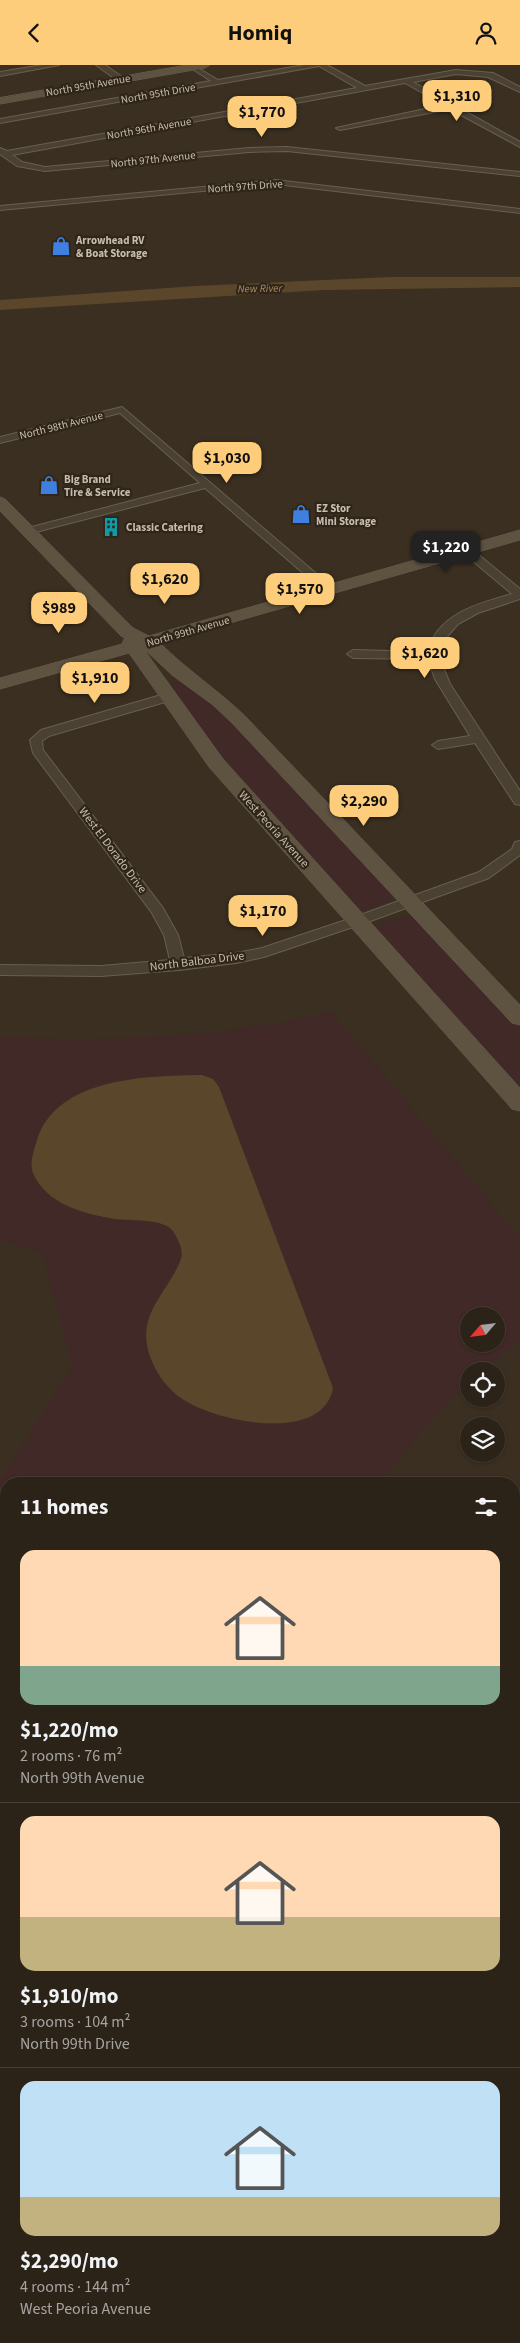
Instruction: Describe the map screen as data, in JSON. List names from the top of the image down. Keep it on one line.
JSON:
{"streets":{"street":["North 95th Avenue","North 95th Drive","North 96th Avenue","North 97th Avenue","North 97th Drive","North 98th Avenue","North 99th Avenue","West Peoria Avenue","West El Dorado Drive","North Balboa Drive"]},"crossings":[["North 96th Avenue","North 97th Avenue"],["North 99th Avenue","West Peoria Avenue"],["West Peoria Avenue","West El Dorado Drive"],["West Peoria Avenue","North Balboa Drive"],["West El Dorado Drive","North Balboa Drive"]],"water":["New River"],"places":{"shop":["Arrowhead RV & Boat Storage","Big Brand Tire & Service","EZ Stor Mini Storage"],"building":["Classic Catering"]},"north":"bottom left","page":{"header":"Homiq","price":["$1,310","$1,770","$1,030","$1,220","$1,620","$1,570","$989","$1,620","$1,910","$2,290","$1,170"],"heading":"11 homes","list":[{"name":"$1,220/mo","note":"2 rooms · 76 m² · North 99th Avenue"},{"name":"$1,910/mo","note":"3 rooms · 104 m² · North 99th Drive"},{"name":"$2,290/mo","note":"4 rooms · 144 m² · West Peoria Avenue"}]}}
